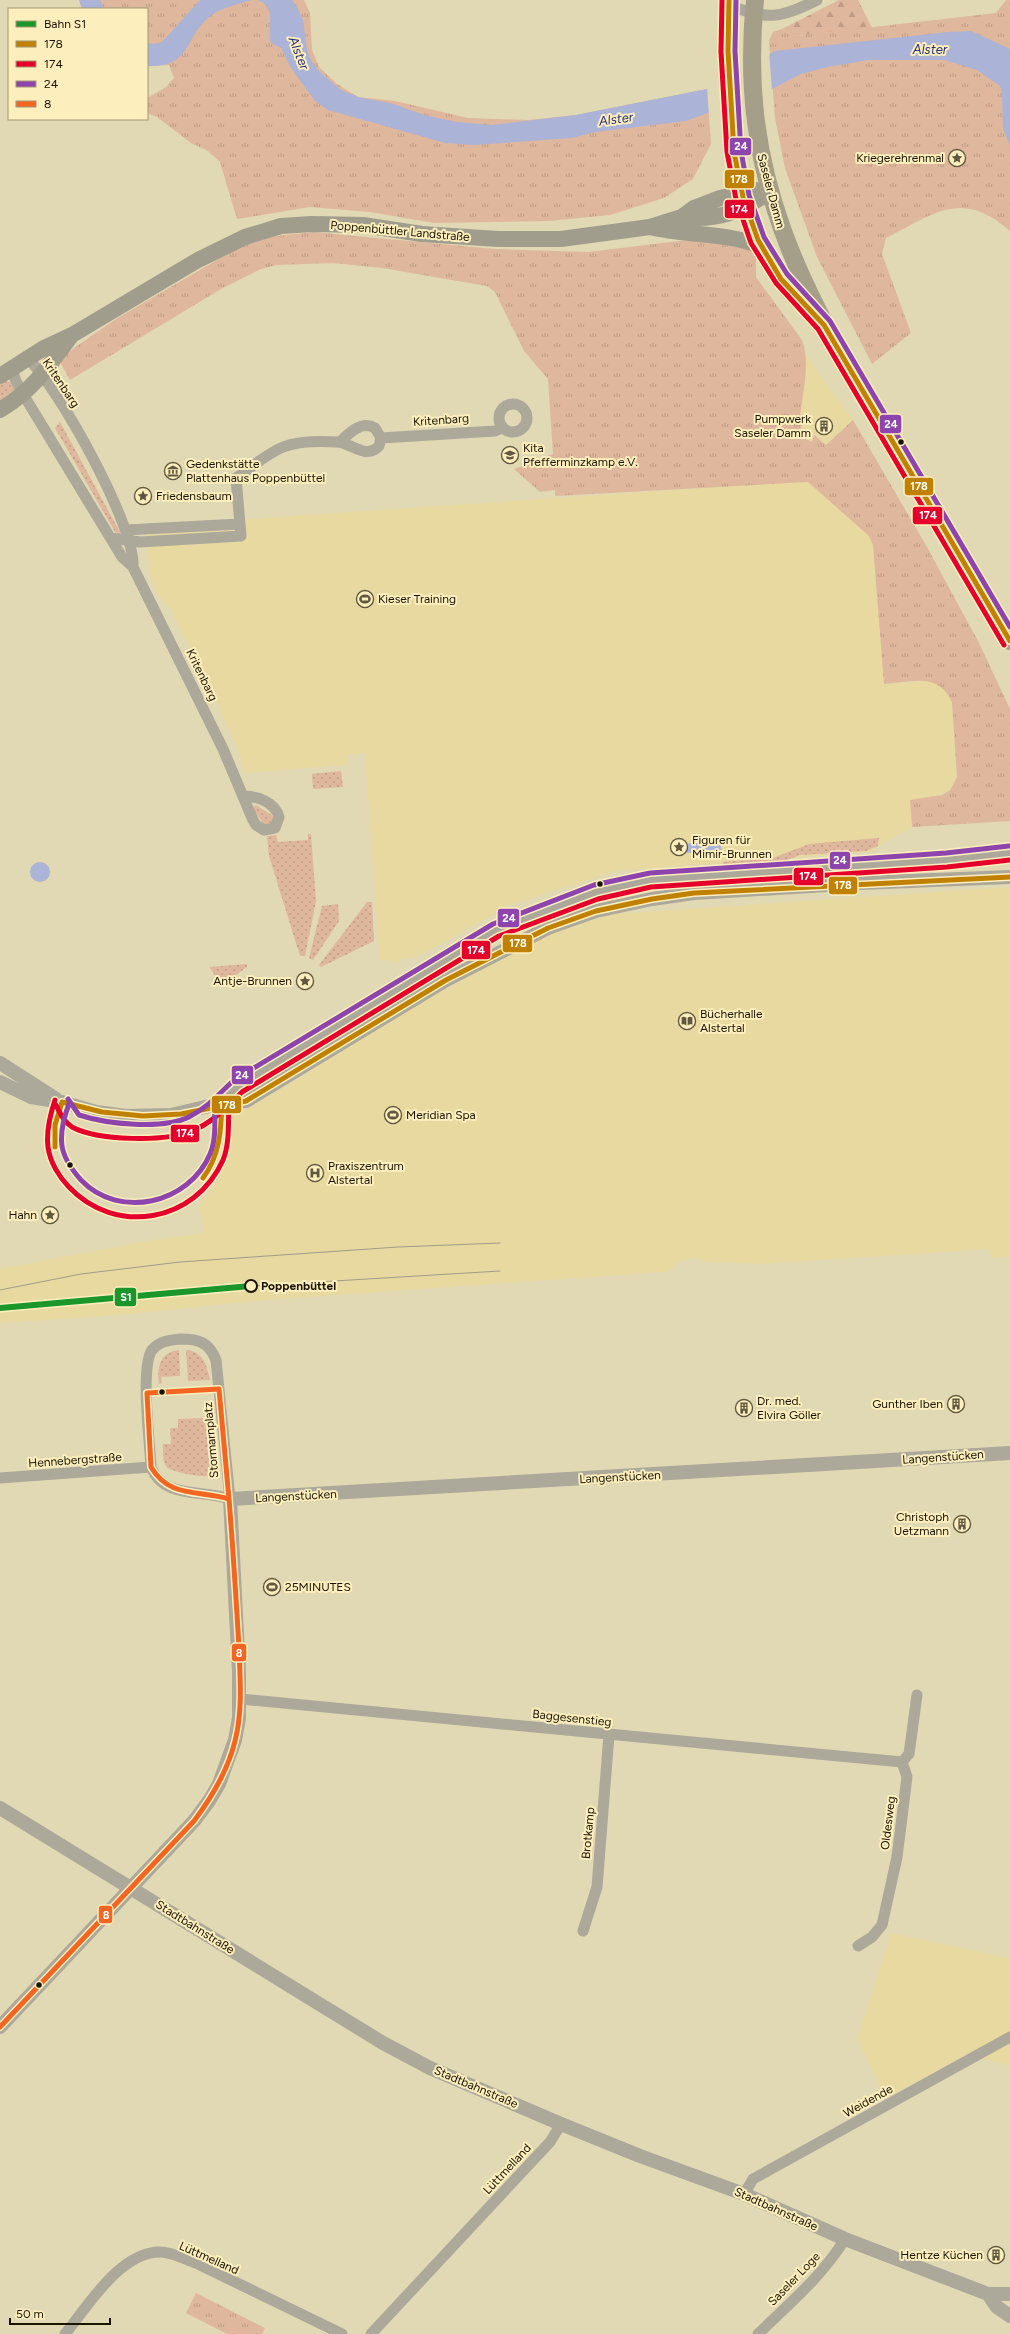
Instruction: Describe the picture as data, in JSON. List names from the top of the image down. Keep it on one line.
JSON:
{"streets":{"main road":["Saseler Damm","Poppenbüttler Landstraße"],"street":["Kritenbarg","Stormarnplatz","Langenstücken","Hennebergstraße","Baggesenstieg","Oldesweg","Brotkamp","Stadtbahnstraße","Weidende","Lüttmelland","Saseler Loge"]},"crossings":[["Saseler Damm","Poppenbüttler Landstraße"],["Poppenbüttler Landstraße","Kritenbarg"],["Stormarnplatz","Langenstücken"],["Stormarnplatz","Hennebergstraße"],["Baggesenstieg","Oldesweg"],["Baggesenstieg","Brotkamp"],["Stadtbahnstraße","Weidende"],["Stadtbahnstraße","Lüttmelland"],["Stadtbahnstraße","Saseler Loge"]],"water":["Alster"],"places":{"place":["Kriegerehrenmal","Friedensbaum","Figuren für Mimir-Brunnen","Antje-Brunnen","Hahn"],"building":["Pumpwerk Saseler Damm","Gunther Iben","Dr. med. Elvira Göller","Christoph Uetzmann","Hentze Küchen"],"school or university":["Kita Pfefferminzkamp e.V."],"museum":["Gedenkstätte Plattenhaus Poppenbüttel"],"sports":["Kieser Training","Meridian Spa","25MINUTES"],"library":["Bücherhalle Alstertal"],"hospital":["Praxiszentrum Alstertal"],"other":["Poppenbüttel"]},"lines":["transit line 178","transit line 174","transit line 24","rail line S1","transit line 8"],"legend":["Bahn S1","178","174","24","8"],"scale_bar":"50 m"}
